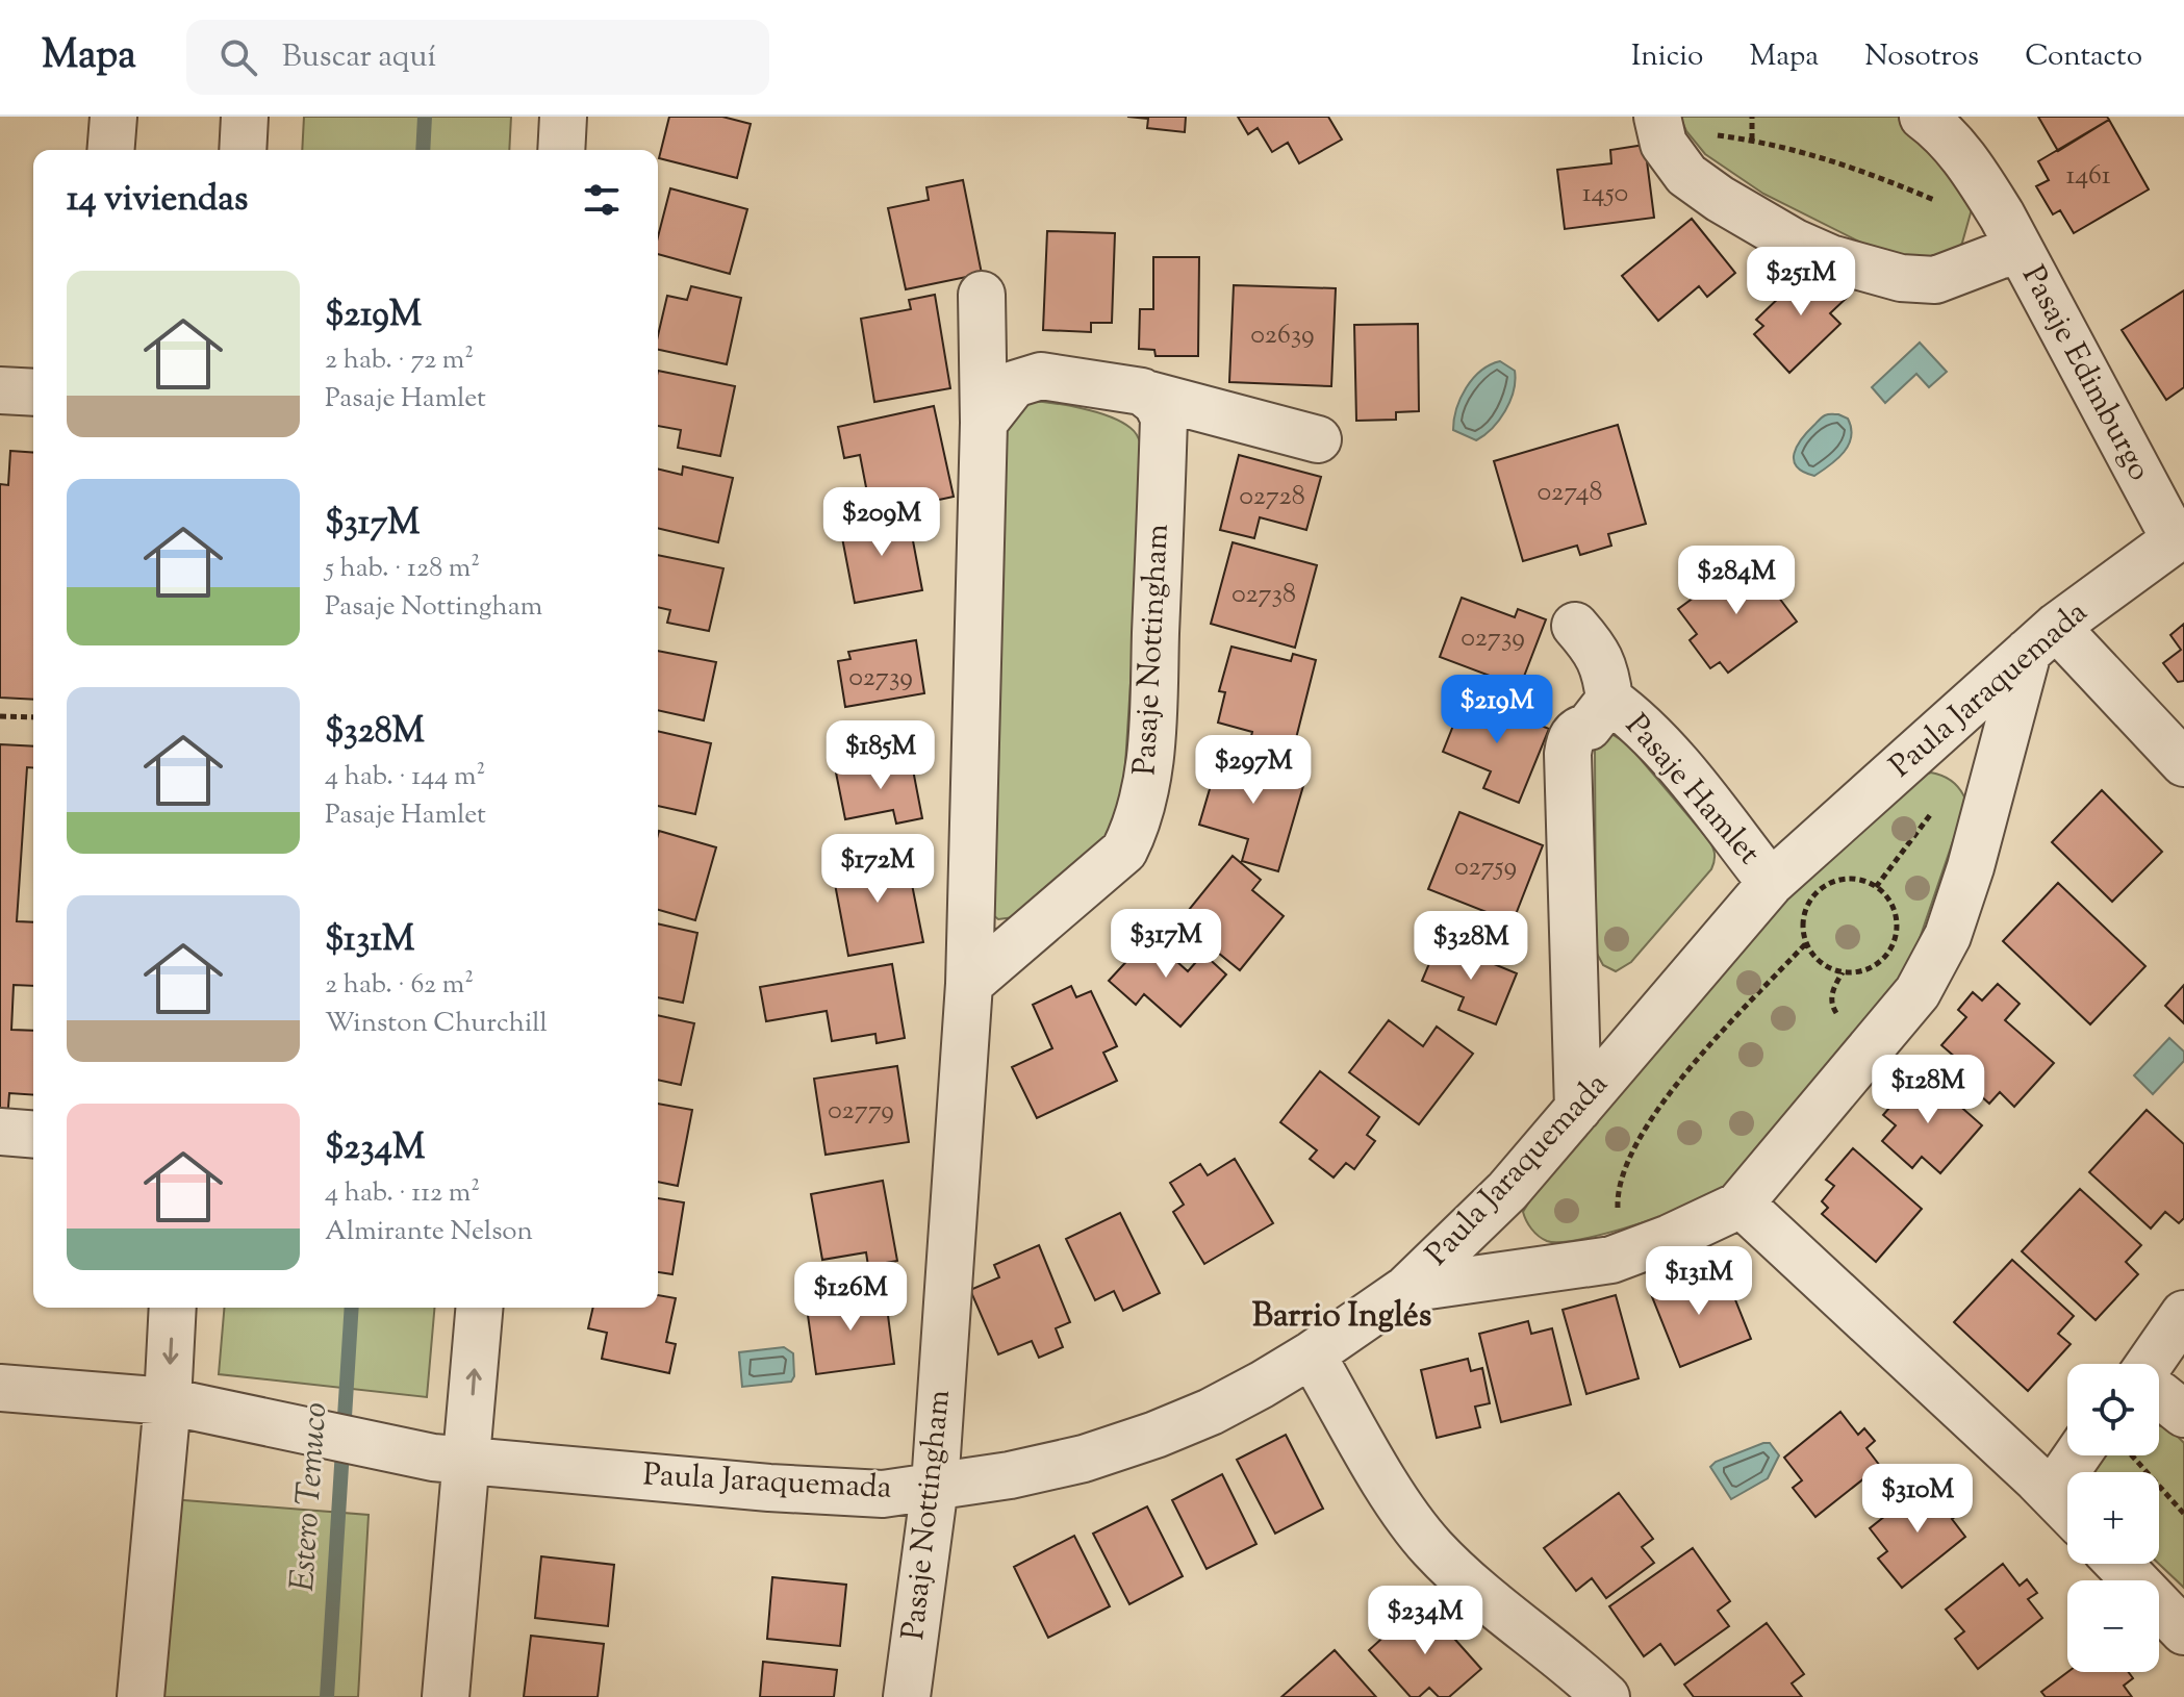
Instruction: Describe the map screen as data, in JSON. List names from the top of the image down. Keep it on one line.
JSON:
{"streets":{"street":["Pasaje Edimburgo","Pasaje Nottingham","Paula Jaraquemada","Pasaje Hamlet"]},"crossings":[["Pasaje Edimburgo","Paula Jaraquemada"],["Pasaje Nottingham","Paula Jaraquemada"],["Paula Jaraquemada","Pasaje Hamlet"]],"districts":["Barrio Inglés"],"water":["Estero Temuco"],"house_numbers":["1461","1450","02639","02748","02728","02738","02739","02739","02759","02779"],"page":{"header":"Mapa","search":"Buscar aquí","nav":["Inicio","Mapa","Nosotros","Contacto"],"heading":"14 viviendas","price":["$251M","$209M","$284M","$219M","$185M","$297M","$172M","$317M","$328M","$128M","$131M","$126M","$310M","$234M"],"list":[{"name":"$219M","note":"2 hab. · 72 m² · Pasaje Hamlet"},{"name":"$317M","note":"5 hab. · 128 m² · Pasaje Nottingham"},{"name":"$328M","note":"4 hab. · 144 m² · Pasaje Hamlet"},{"name":"$131M","note":"2 hab. · 62 m² · Winston Churchill"},{"name":"$234M","note":"4 hab. · 112 m² · Almirante Nelson"}],"map_buttons":["+","−"]}}
